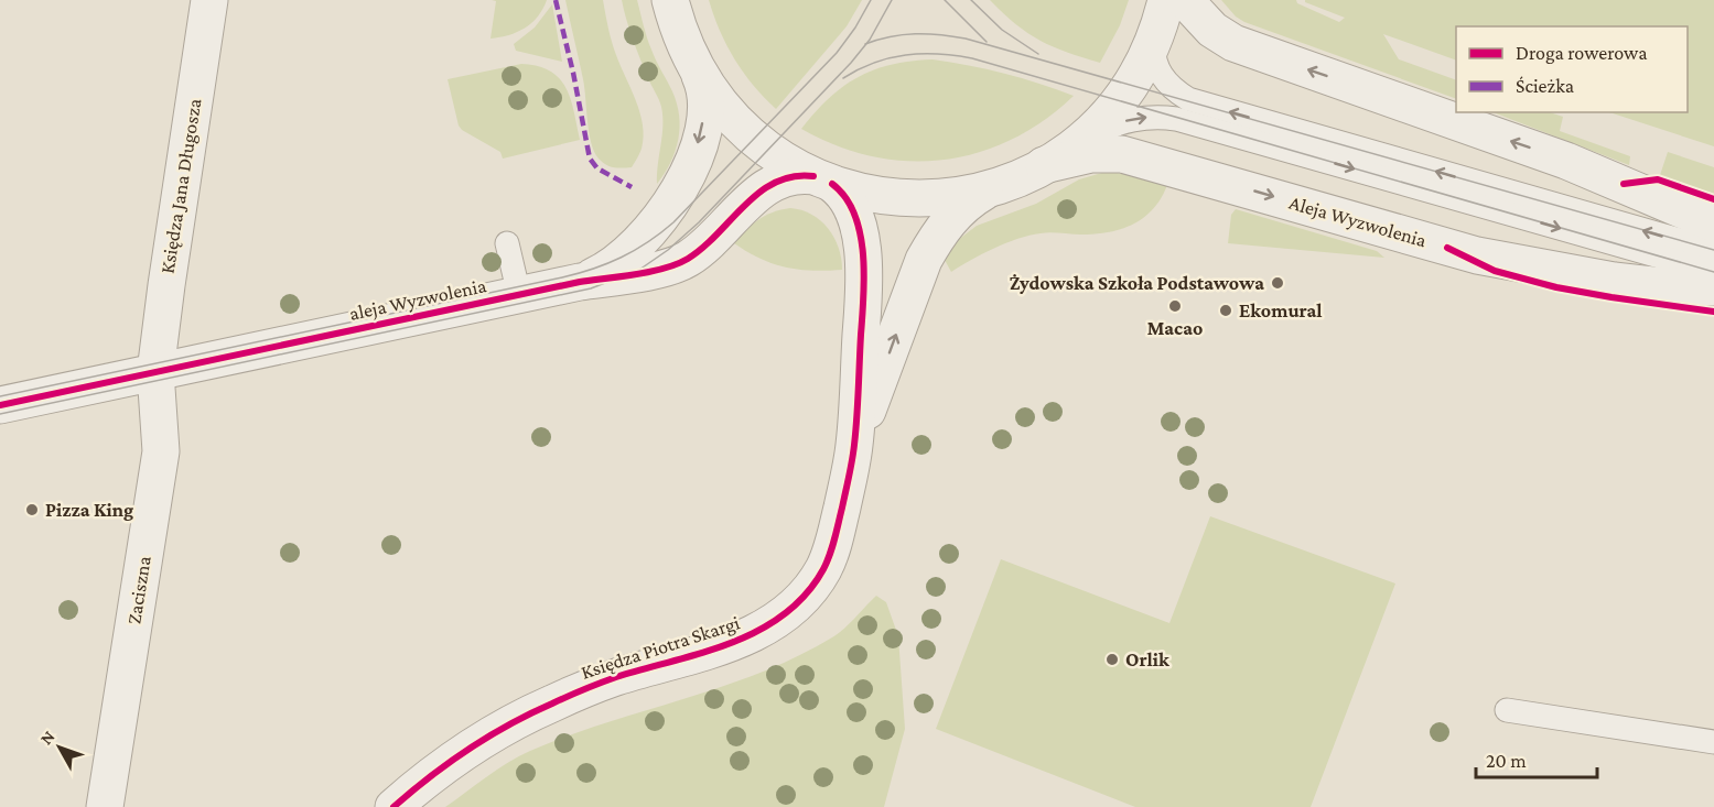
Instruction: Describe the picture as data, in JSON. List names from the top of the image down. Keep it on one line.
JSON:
{"streets":{"street":["Księdza Jana Długosza","Aleja Wyzwolenia","aleja Wyzwolenia","Zaciszna","Księdza Piotra Skargi"]},"crossings":[["Księdza Jana Długosza","aleja Wyzwolenia"],["Księdza Jana Długosza","Zaciszna"],["aleja Wyzwolenia","Zaciszna"],["aleja Wyzwolenia","Księdza Piotra Skargi"]],"places":["Żydowska Szkoła Podstawowa","Macao","Ekomural","Pizza King","Orlik"],"legend":["Droga rowerowa","Ścieżka"],"scale_bar":"20 m","north":"top left"}
